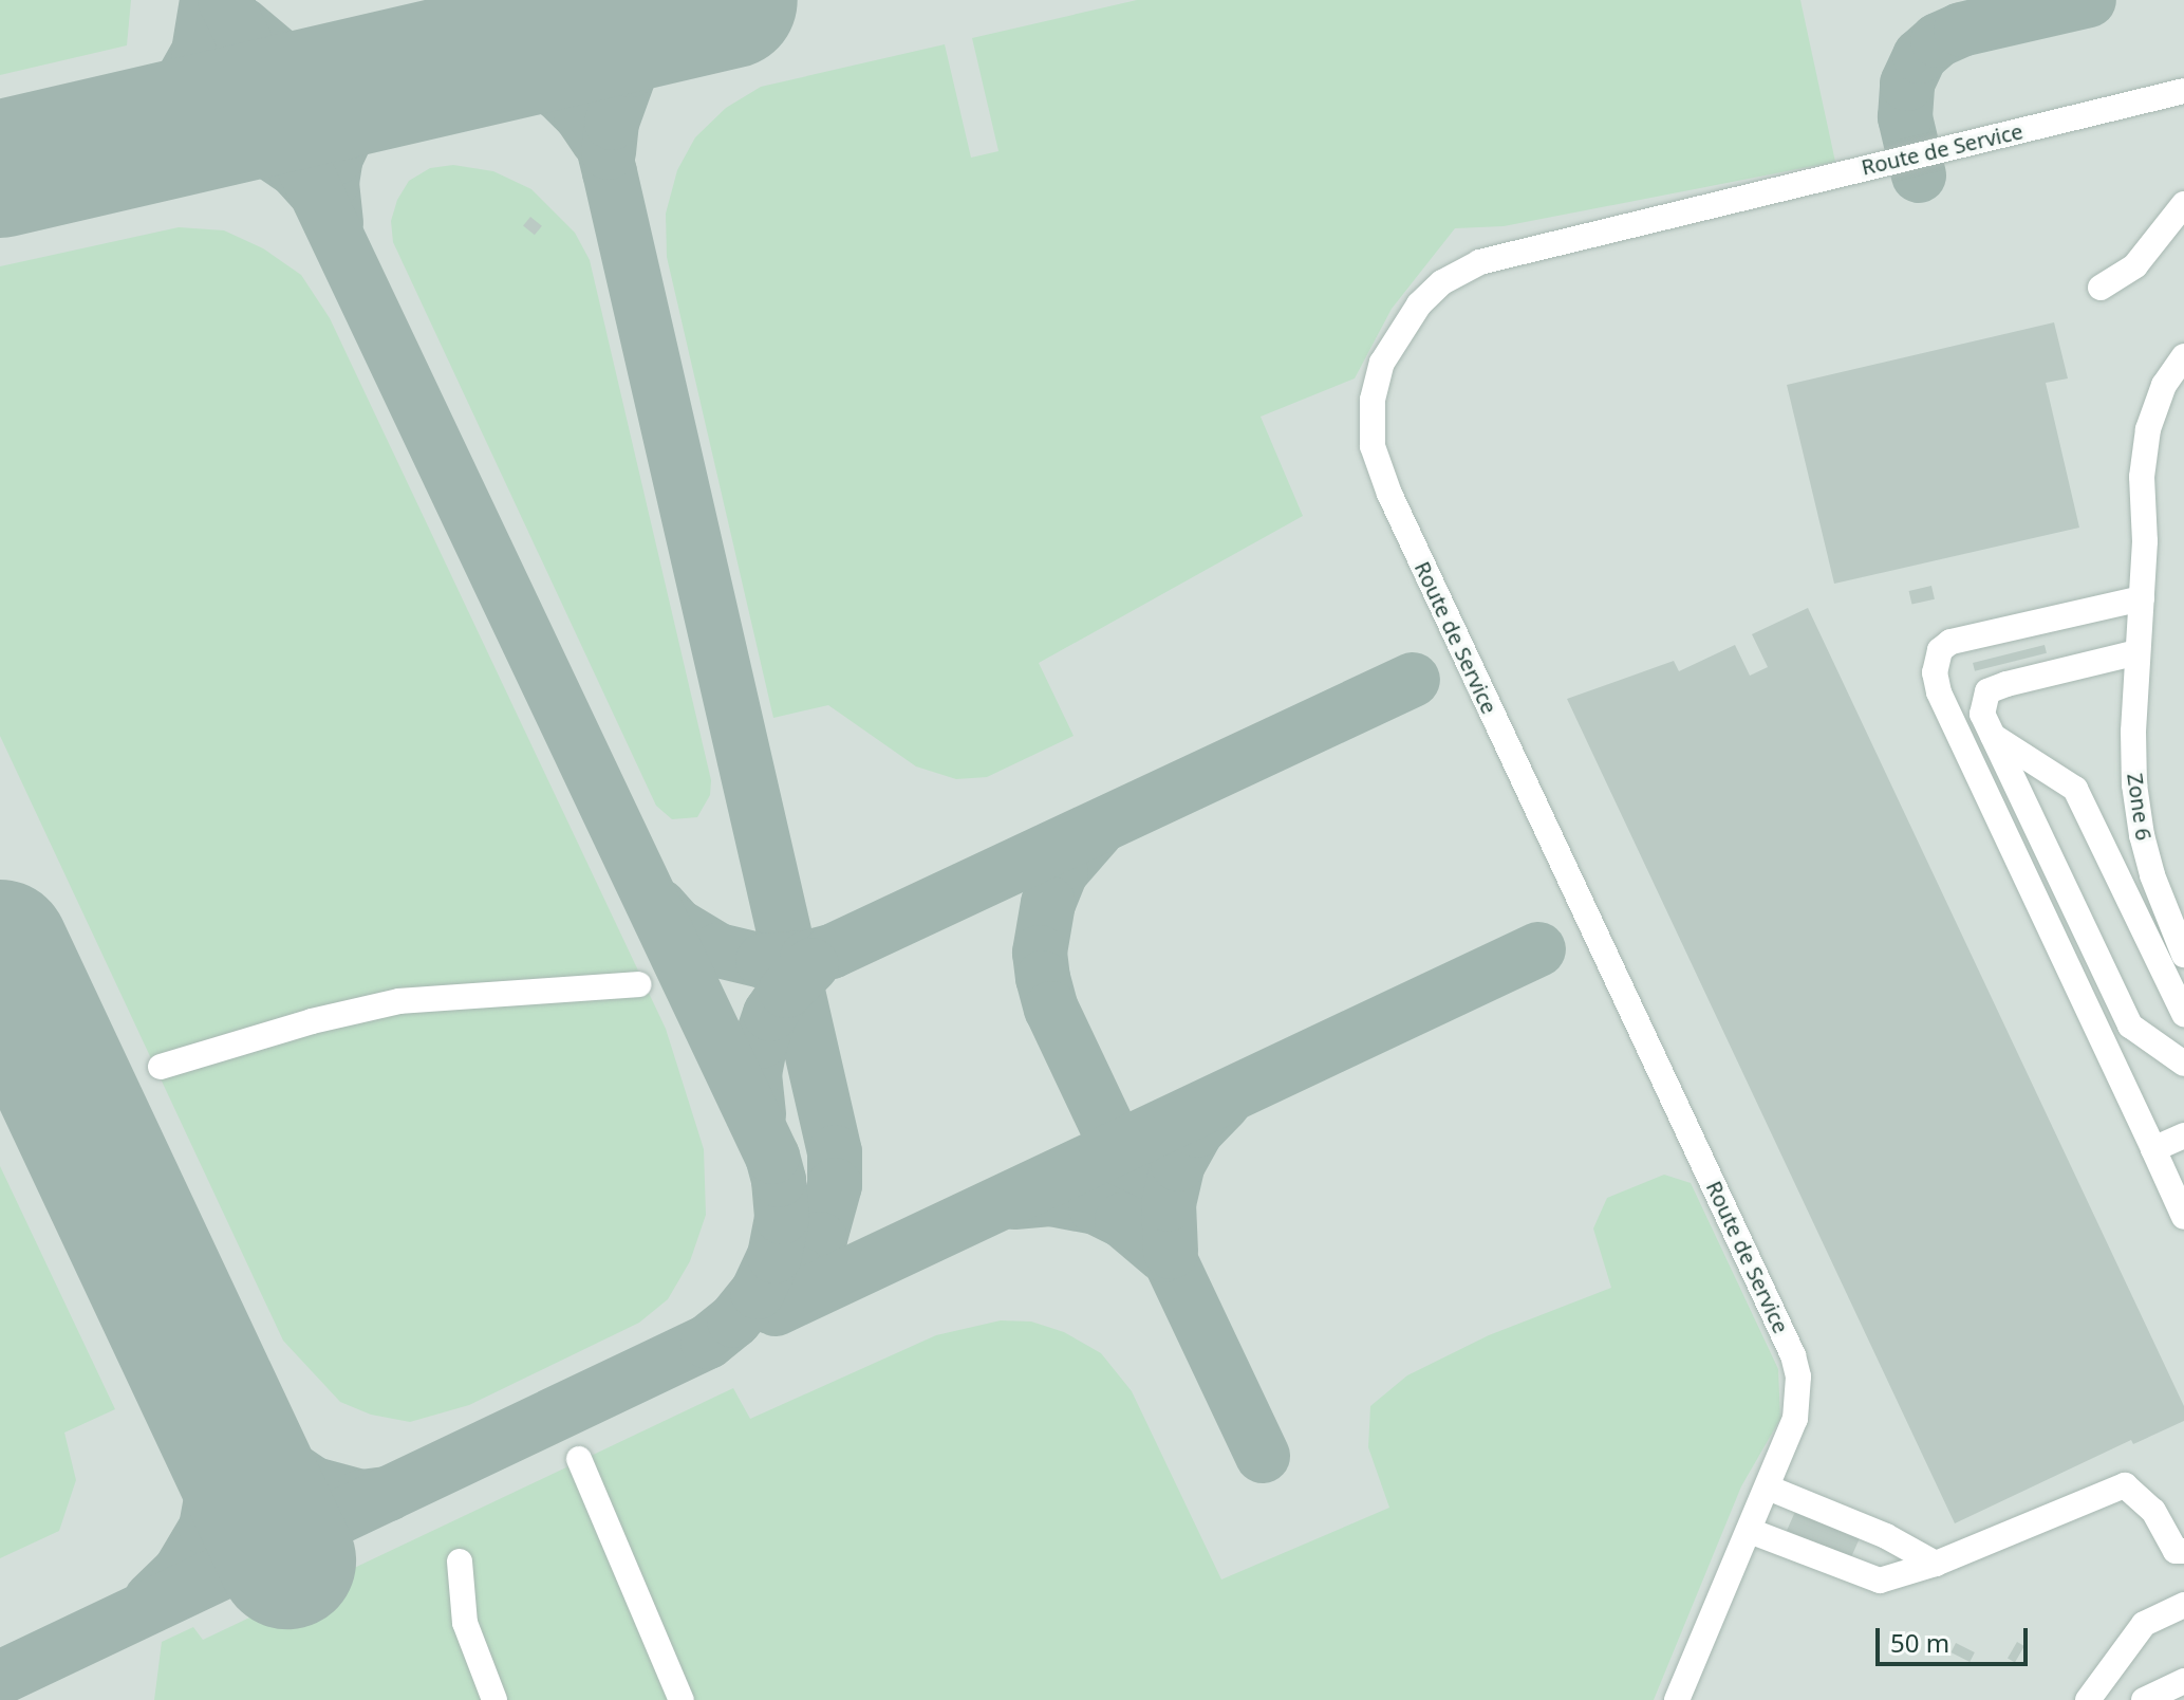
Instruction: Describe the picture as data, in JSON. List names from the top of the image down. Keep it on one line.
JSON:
{"streets":{"street":["Route de Service","Zone 6"]},"scale_bar":"50 m"}
